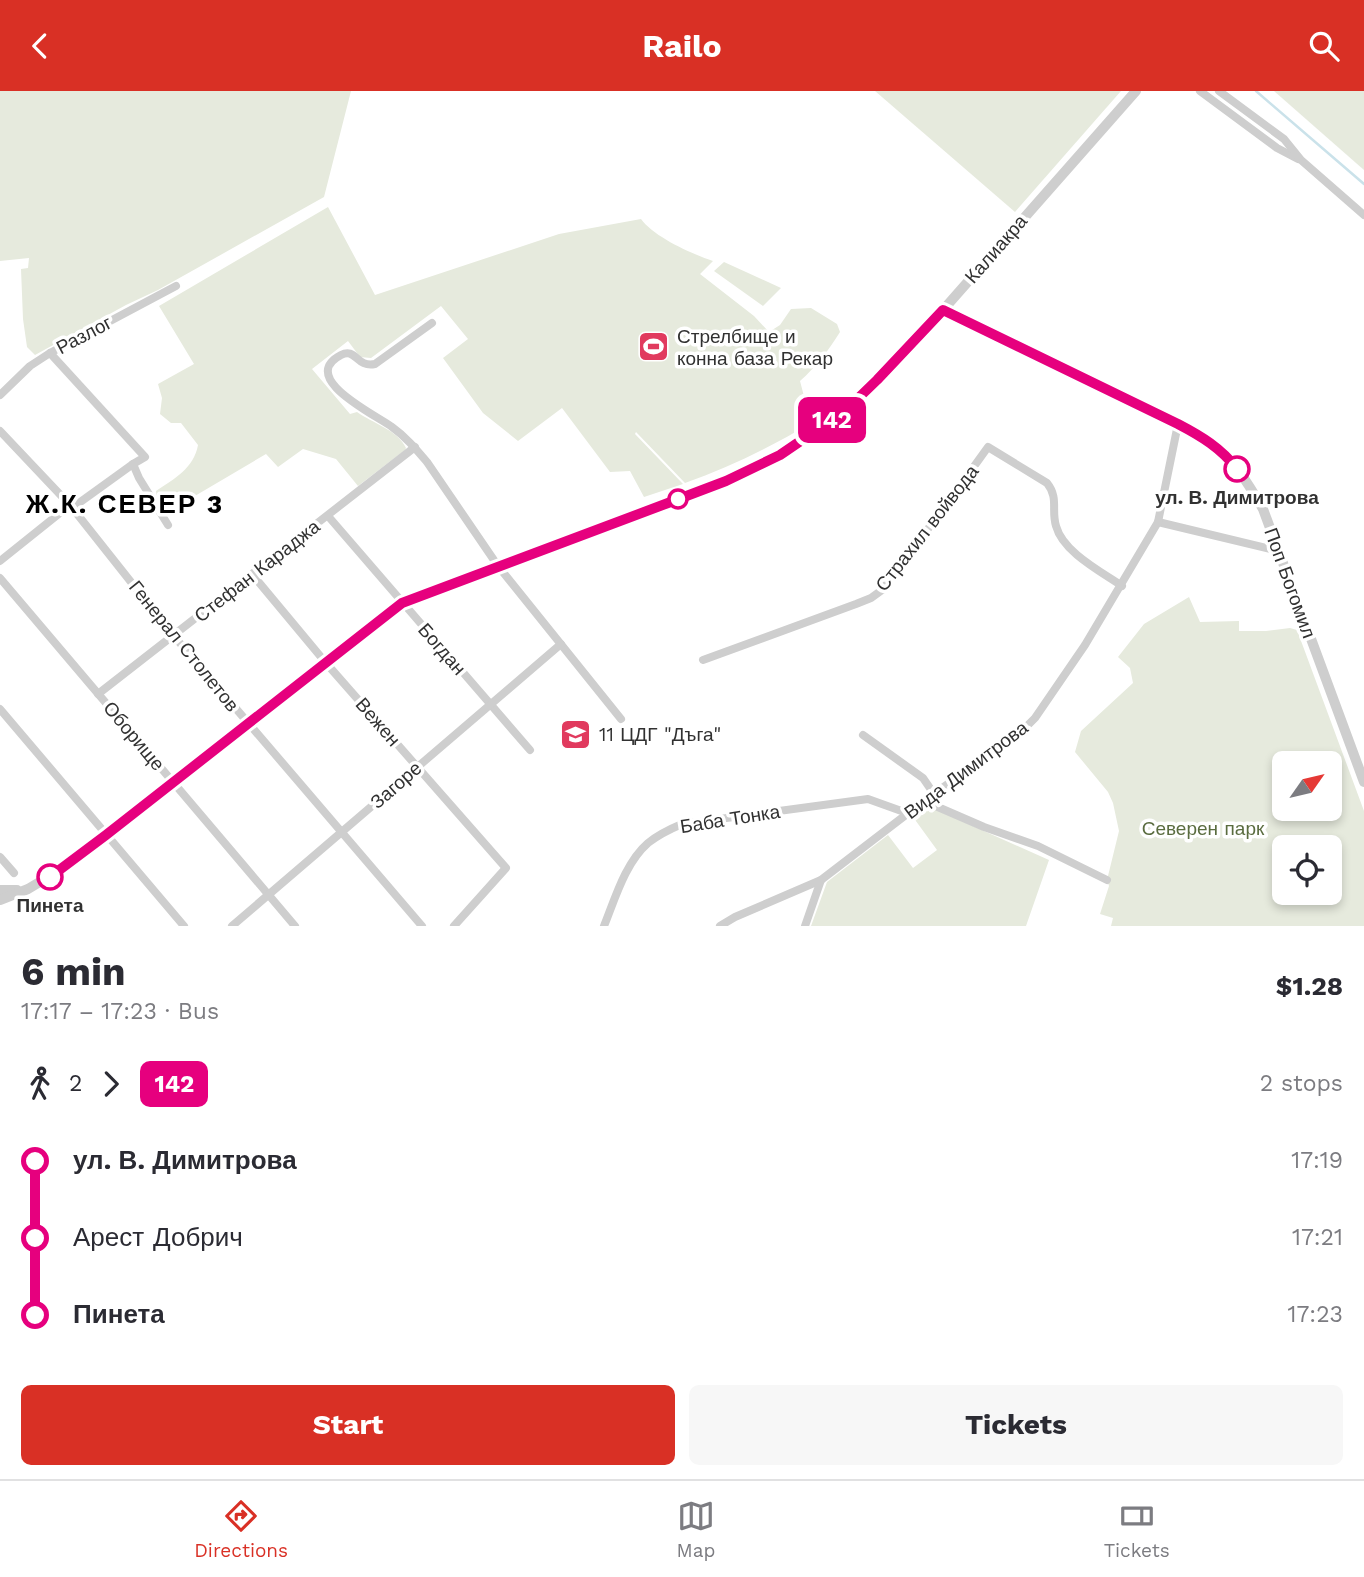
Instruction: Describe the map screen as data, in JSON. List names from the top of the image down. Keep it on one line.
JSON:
{"streets":{"street":["Калиакра","Разлог","Страхил войвода","Стефан Караджа","Поп Богомил","Генерал Столетов","Богдан","Вежен","Оборище","Вида Димитрова","Загоре","Баба Тонка"]},"crossings":[["Калиакра","Поп Богомил"],["Калиакра","Генерал Столетов"],["Калиакра","Богдан"],["Калиакра","Вежен"],["Калиакра","Оборище"],["Страхил войвода","Вида Димитрова"],["Стефан Караджа","Генерал Столетов"],["Стефан Караджа","Богдан"],["Стефан Караджа","Вежен"],["Стефан Караджа","Оборище"],["Поп Богомил","Вида Димитрова"],["Генерал Столетов","Загоре"],["Богдан","Загоре"],["Вежен","Загоре"],["Оборище","Загоре"],["Вида Димитрова","Баба Тонка"]],"districts":["Ж.К. СЕВЕР 3"],"parks":["Северен парк"],"places":{"sports":["Стрелбище и конна база Рекар"],"other":["ул. В. Димитрова","Пинета"],"school or university":["11 ЦДГ \"Дъга\""]},"lines":["bus line 142"],"north":"top right","page":{"header":"Railo","on_map":"142","heading":["6 min","17:17 – 17:23 · Bus","$1.28"],"legs":["2","142","2 stops"],"list":[{"name":"ул. В. Димитрова","value":"17:19"},{"name":"Арест Добрич","value":"17:21"},{"name":"Пинета","value":"17:23"}],"buttons":["Start","Tickets"],"tabs":["Directions","Map","Tickets"]}}
